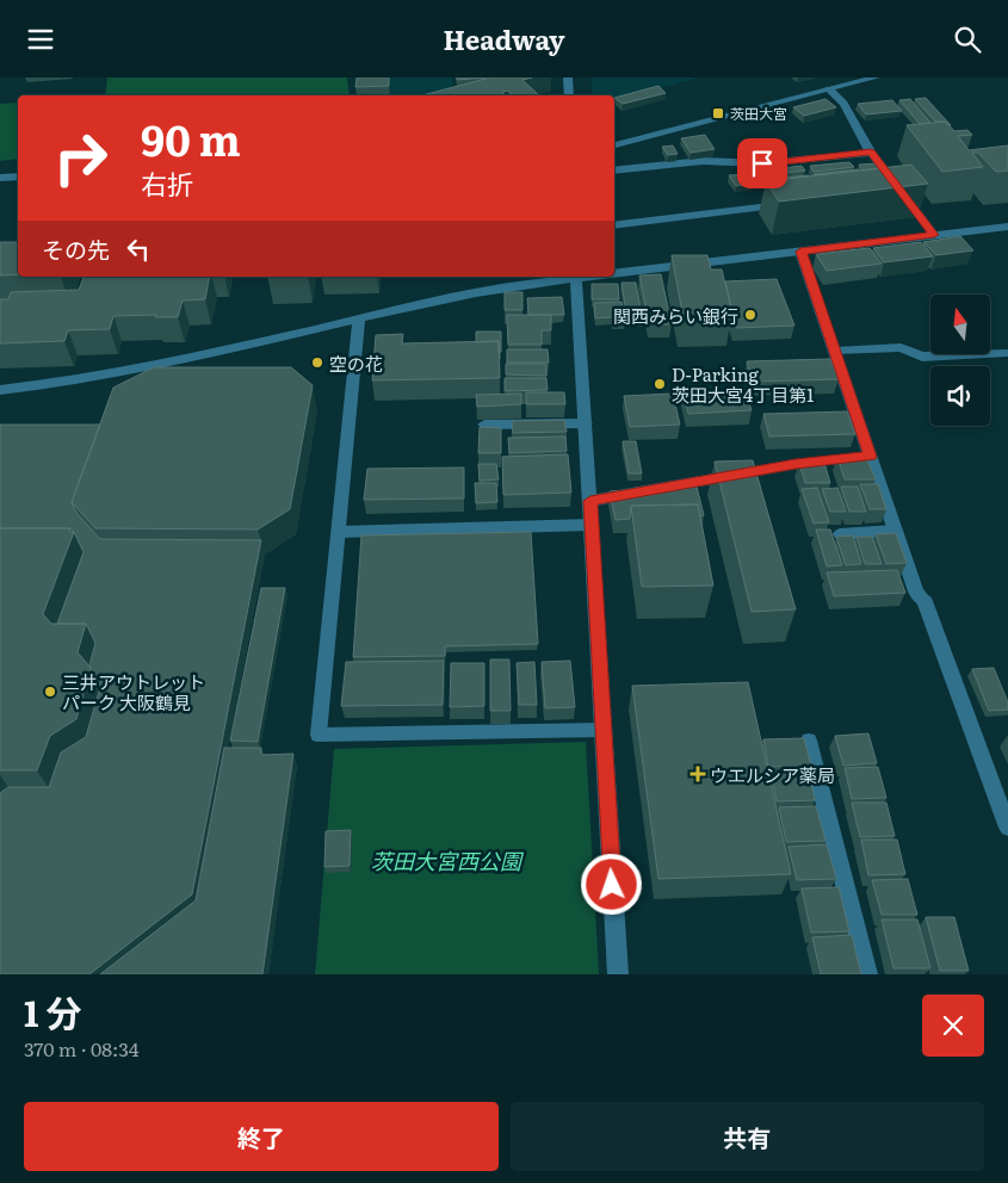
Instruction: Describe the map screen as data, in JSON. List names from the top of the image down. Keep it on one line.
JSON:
{"parks":["茨田大宮西公園"],"places":{"transit":["茨田大宮"],"other":["関西みらい銀行","空の花","D-Parking 茨田大宮4丁目第1","三井アウトレット パーク 大阪鶴見"],"health":["ウエルシア薬局"]},"north":"top","page":{"header":"Headway","turn":["90 m","右折"],"then":"その先","heading":["1 分","370 m · 08:34"],"buttons":["終了","共有"]}}
